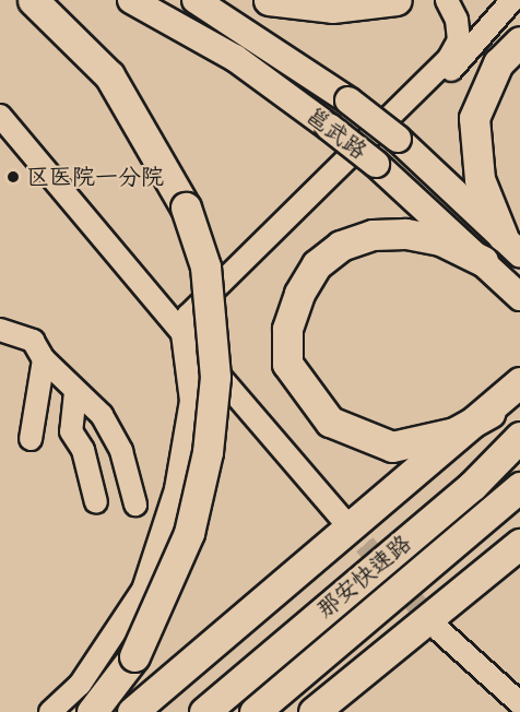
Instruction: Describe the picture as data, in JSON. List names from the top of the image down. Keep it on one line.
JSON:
{"streets":{"highway":["那安快速路"],"main road":["邕武路"]},"places":["区医院一分院"]}
